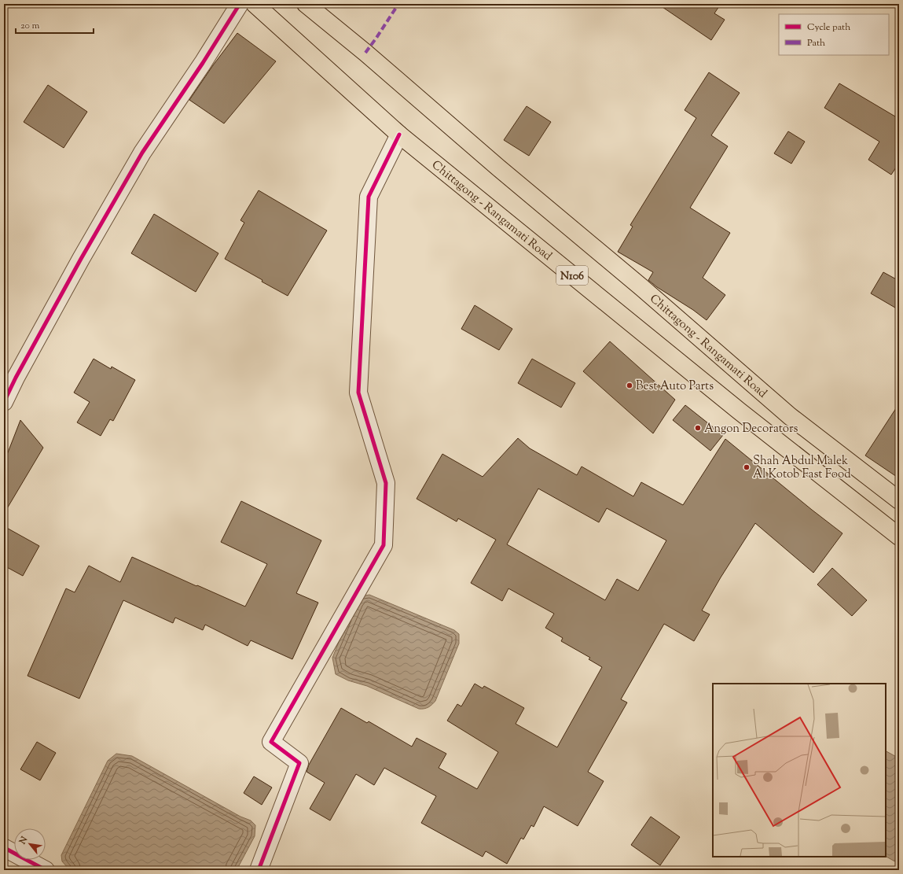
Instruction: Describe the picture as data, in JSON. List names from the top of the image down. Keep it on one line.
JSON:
{"streets":{"highway":["Chittagong - Rangamati Road","N106"]},"places":["Best Auto Parts","Angon Decorators","Shah Abdul Malek Al Kotob Fast Food"],"legend":["Cycle path","Path"],"scale_bar":"20 m","north":"top left"}
